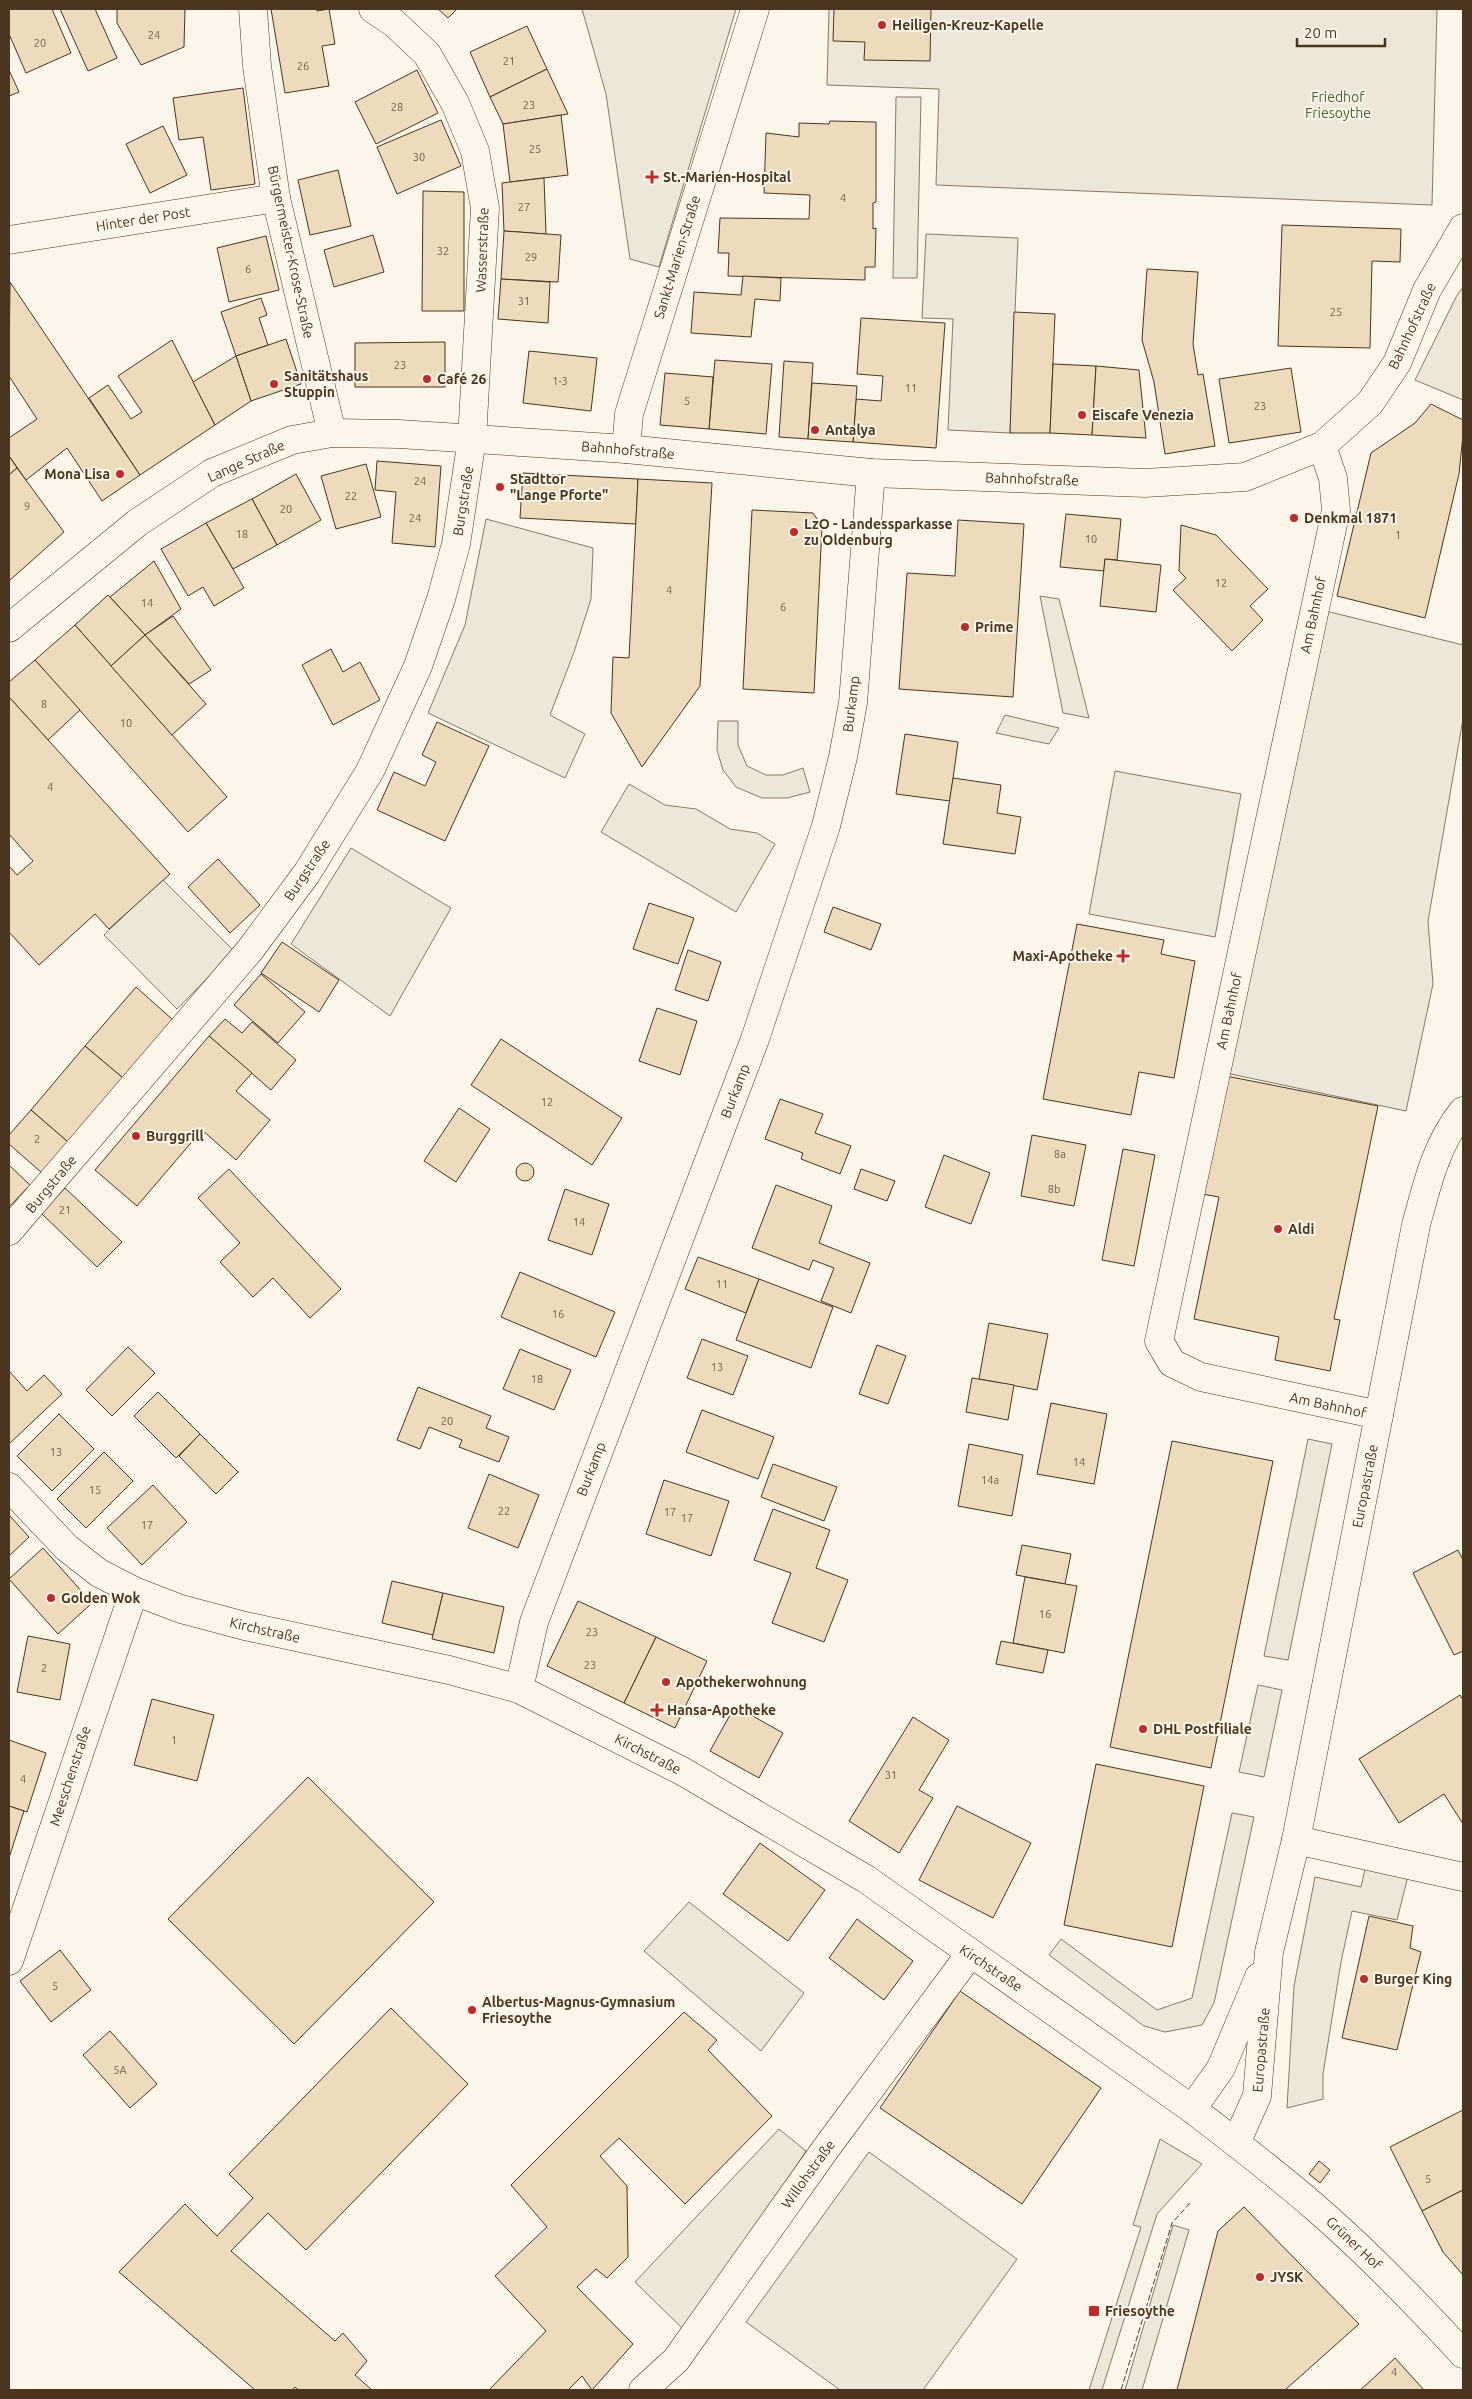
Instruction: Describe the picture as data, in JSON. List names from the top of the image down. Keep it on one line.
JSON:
{"streets":{"street":["Hinter der Post","Wasserstraße","Bürgermeister-Krose-Straße","Sankt-Marien-Straße","Bahnhofstraße","Lange Straße","Burgstraße","Am Bahnhof","Burkamp","Europastraße","Kirchstraße","Meeschenstraße","Willohstraße","Grüner Hof"]},"crossings":[["Hinter der Post","Bürgermeister-Krose-Straße"],["Wasserstraße","Bahnhofstraße"],["Wasserstraße","Lange Straße"],["Wasserstraße","Burgstraße"],["Bürgermeister-Krose-Straße","Lange Straße"],["Sankt-Marien-Straße","Bahnhofstraße"],["Bahnhofstraße","Lange Straße"],["Bahnhofstraße","Burgstraße"],["Bahnhofstraße","Am Bahnhof"],["Bahnhofstraße","Burkamp"],["Lange Straße","Burgstraße"],["Am Bahnhof","Europastraße"],["Burkamp","Kirchstraße"],["Europastraße","Kirchstraße"],["Europastraße","Grüner Hof"],["Kirchstraße","Meeschenstraße"],["Kirchstraße","Willohstraße"],["Kirchstraße","Grüner Hof"]],"parks":["Friedhof Friesoythe"],"places":{"other":["Heiligen-Kreuz-Kapelle","Café 26","Sanitätshaus Stuppin","Eiscafe Venezia","Antalya","Mona Lisa","Stadttor \"Lange Pforte\"","Denkmal 1871","LzO - Landessparkasse zu Oldenburg","Prime","Burggrill","Aldi","Golden Wok","Apothekerwohnung","DHL Postfiliale","Burger King","Albertus-Magnus-Gymnasium Friesoythe","JYSK"],"health":["St.-Marien-Hospital","Maxi-Apotheke","Hansa-Apotheke"],"transit":["Friesoythe"]},"house_numbers":["24","20","21","26","23","28","25","30","4","27","32","29","6","31","25","23","1-3","11","5","23","24","22","9","20","24","18","1","10","12","4","14","6","8","10","4","12","2","8a","8b","21","14","11","16","13","18","20","13","14","14a","15","22","17","17","17","16","23","23","2","1","31","4","5","5A","5","4"],"scale_bar":"20 m"}
